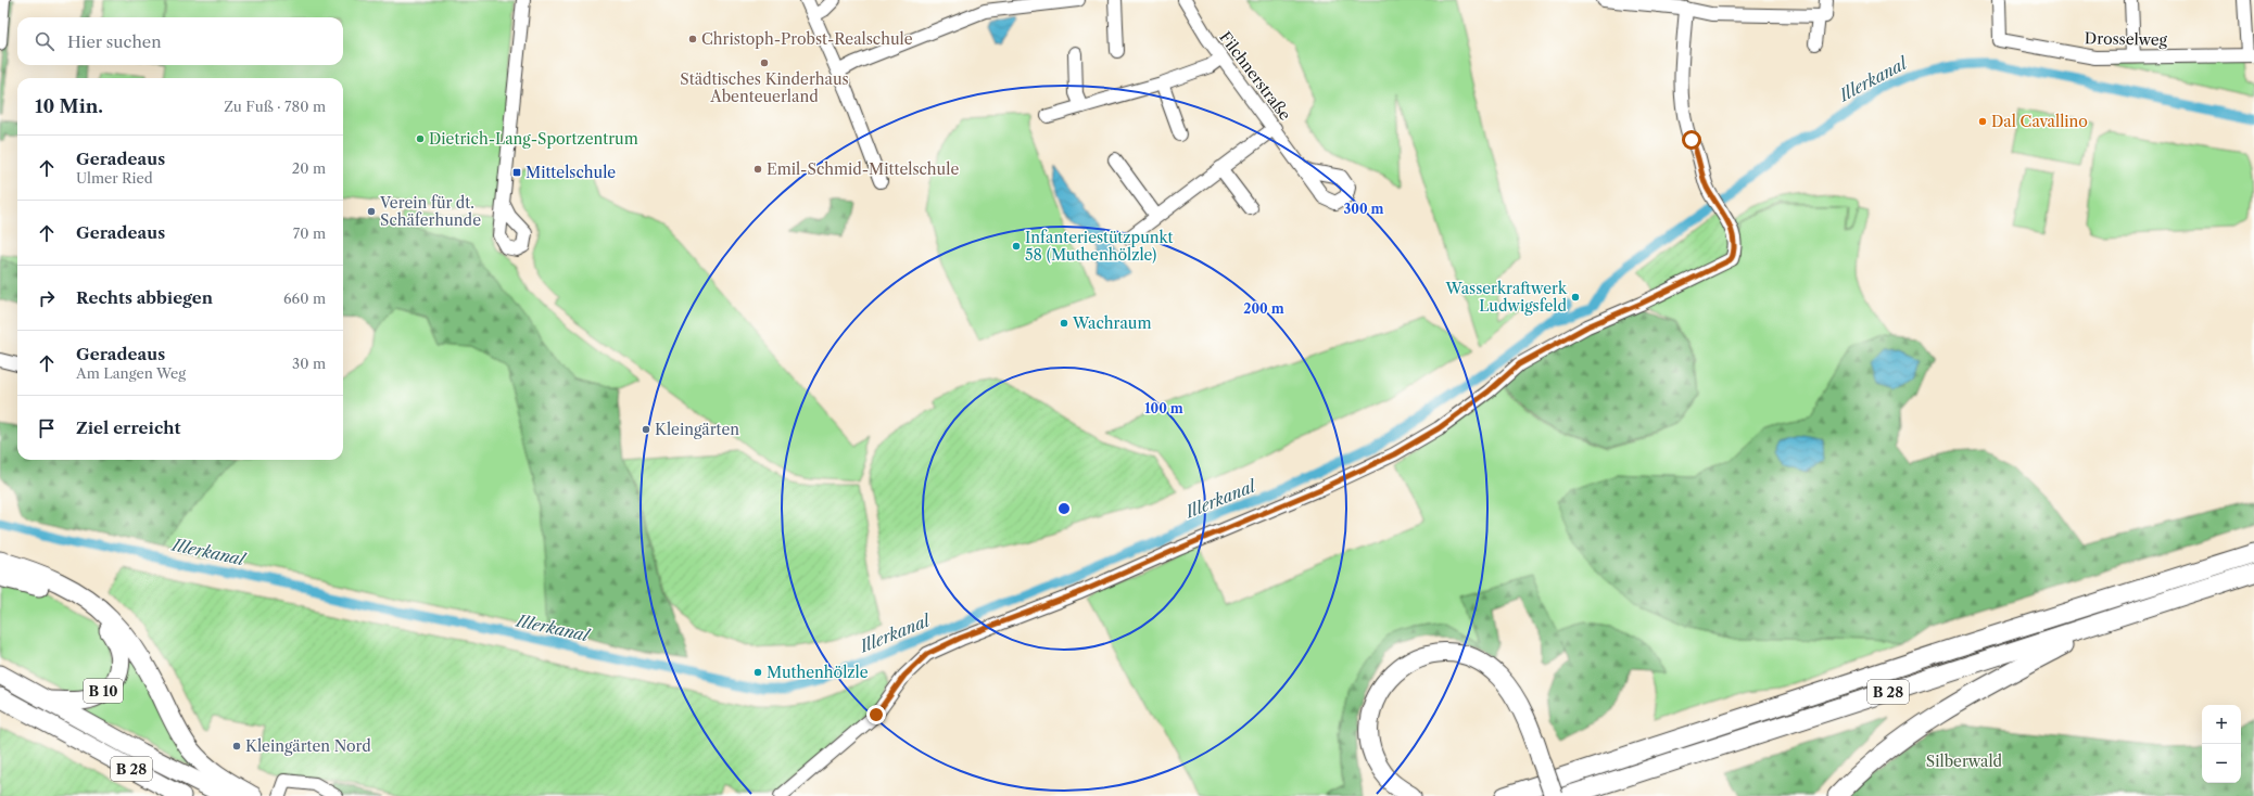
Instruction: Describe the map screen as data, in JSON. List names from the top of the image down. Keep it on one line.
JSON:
{"streets":{"highway":["B 10","B 28"],"street":["Drosselweg","Filchnerstraße"]},"crossings":[["B 10","B 28"]],"water":["Illerkanal"],"parks":["Silberwald"],"places":{"other":["Christoph-Probst-Realschule","Städtisches Kinderhaus Abenteuerland","Dal Cavallino","Dietrich-Lang-Sportzentrum","Emil-Schmid-Mittelschule","Verein für dt. Schäferhunde","Infanteriestützpunkt 58 (Muthenhölzle)","Wasserkraftwerk Ludwigsfeld","Wachraum","Kleingärten","Muthenhölzle","Kleingärten Nord"],"transit":["Mittelschule"]},"page":{"search":"Hier suchen","heading":["10 Min.","Zu Fuß · 780 m"],"list":[["Geradeaus","Ulmer Ried","20 m"],["Geradeaus","70 m"],["Rechts abbiegen","660 m"],["Geradeaus","Am Langen Weg","30 m"],"Ziel erreicht"],"map_buttons":["+","−"]},"rings":["300 m","200 m","100 m"]}
